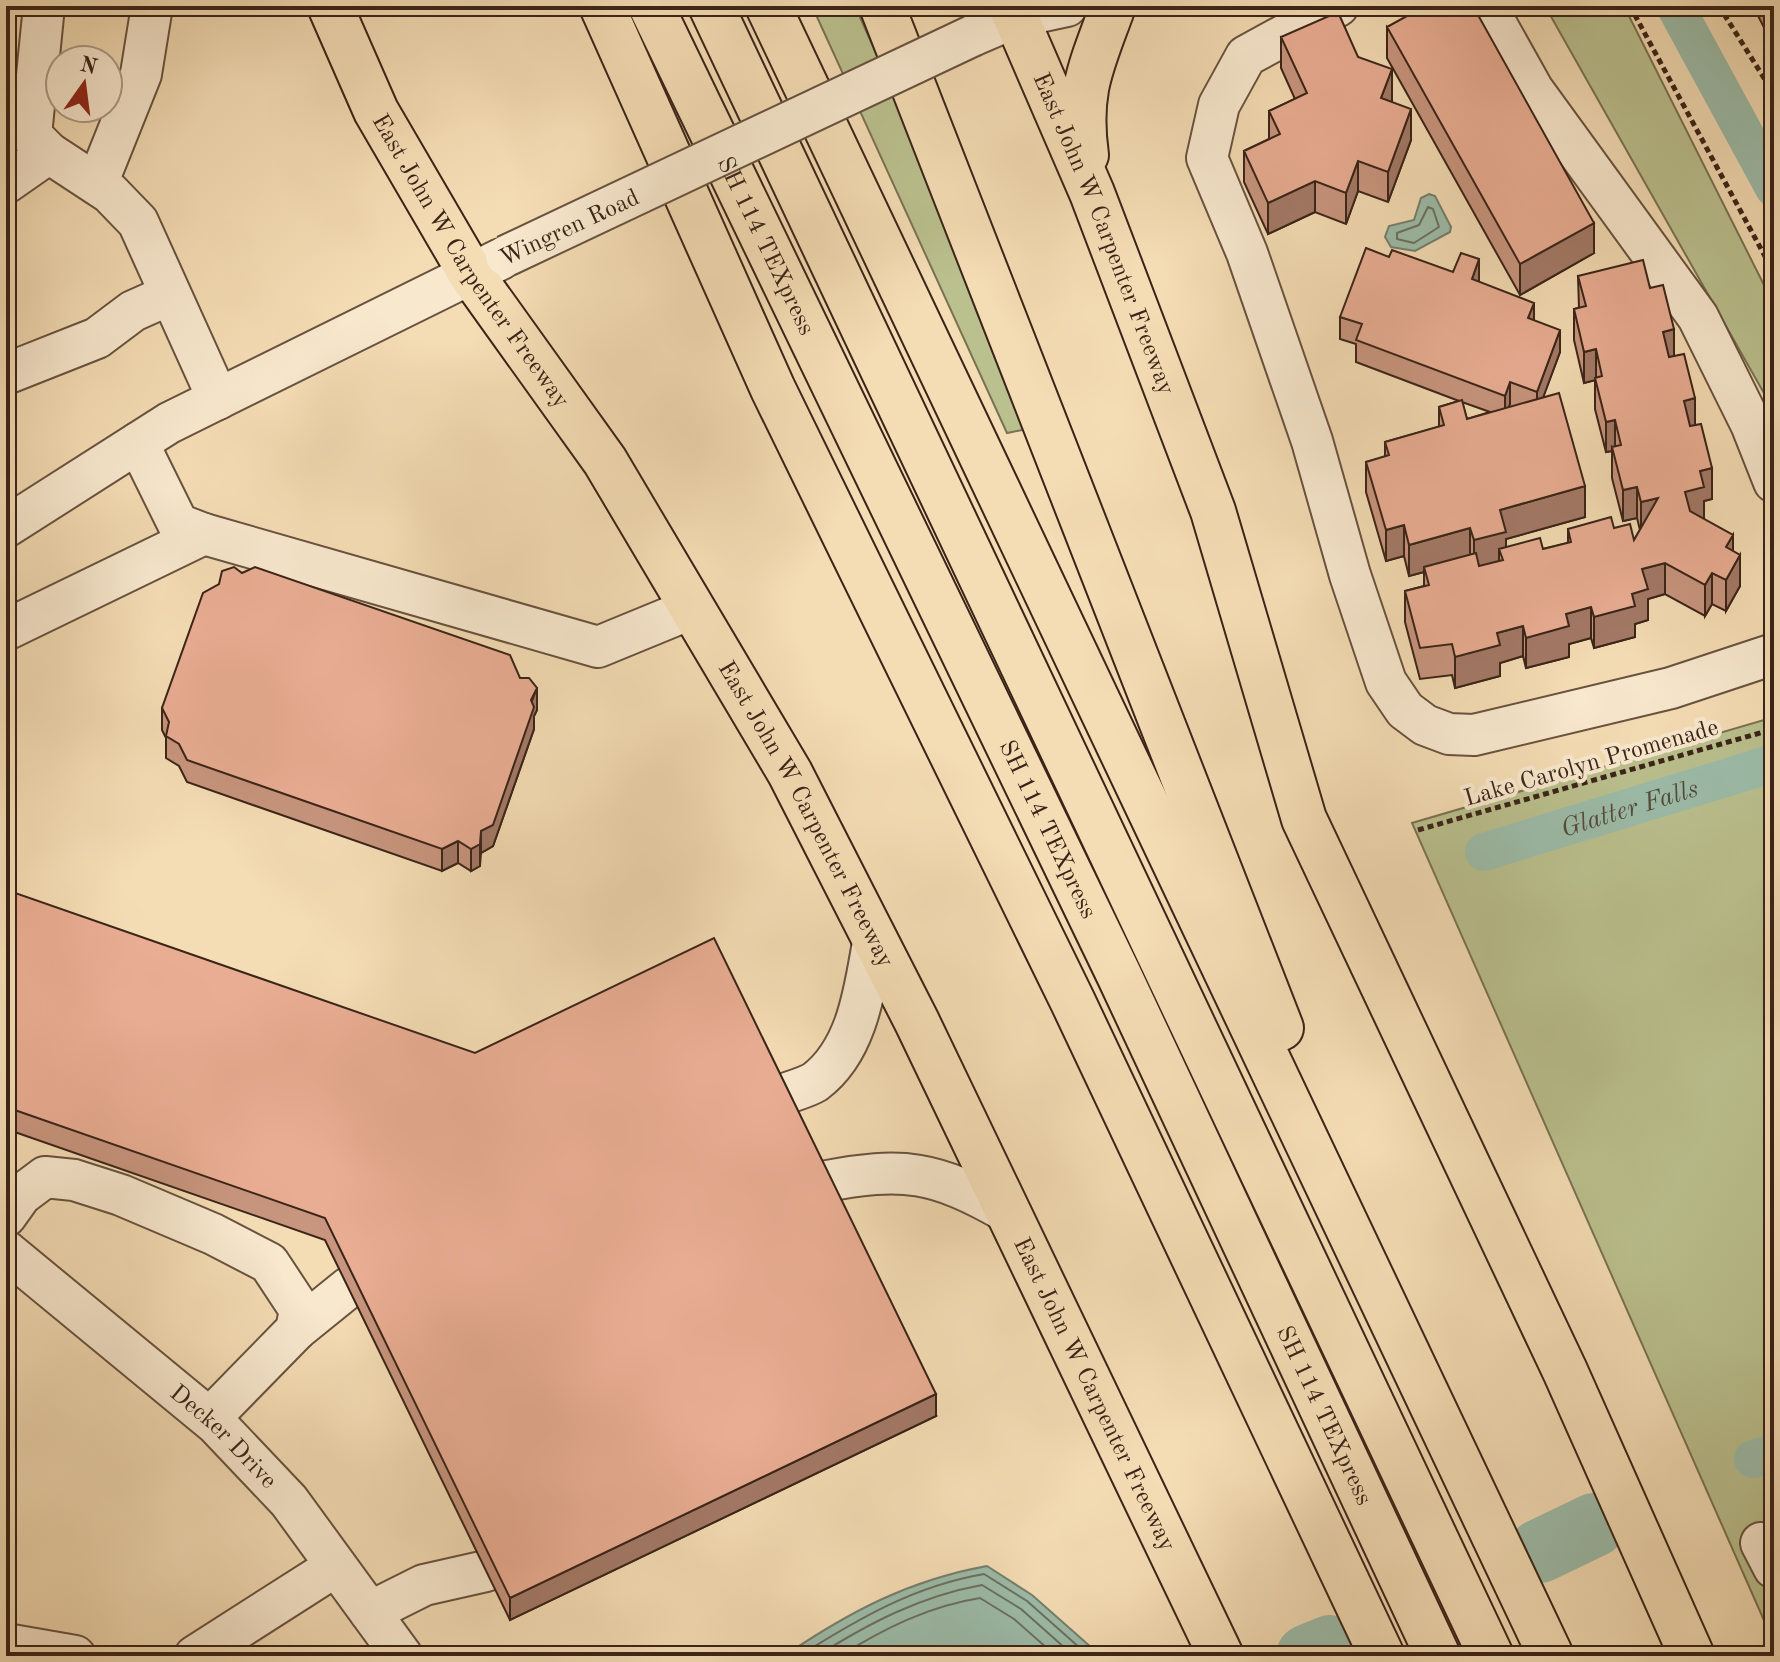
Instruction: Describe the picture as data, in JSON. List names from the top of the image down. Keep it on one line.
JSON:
{"streets":{"main road":["East John W Carpenter Freeway","SH 114 TEXpress"],"street":["Wingren Road","Decker Drive"],"path":["Lake Carolyn Promenade"]},"crossings":[["Wingren Road","East John W Carpenter Freeway"]],"water":["Glatter Falls"],"north":"top"}
